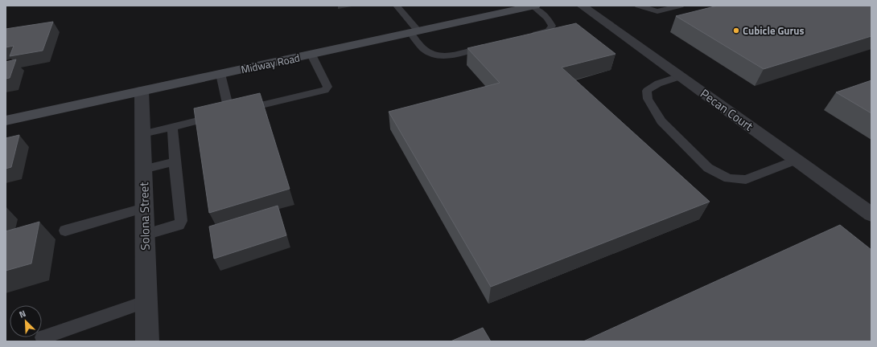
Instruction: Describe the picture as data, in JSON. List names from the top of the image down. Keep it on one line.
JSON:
{"streets":{"main road":["Midway Road"],"street":["Pecan Court","Solona Street"]},"crossings":[["Midway Road","Solona Street"]],"places":["Cubicle Gurus"],"north":"top left"}
